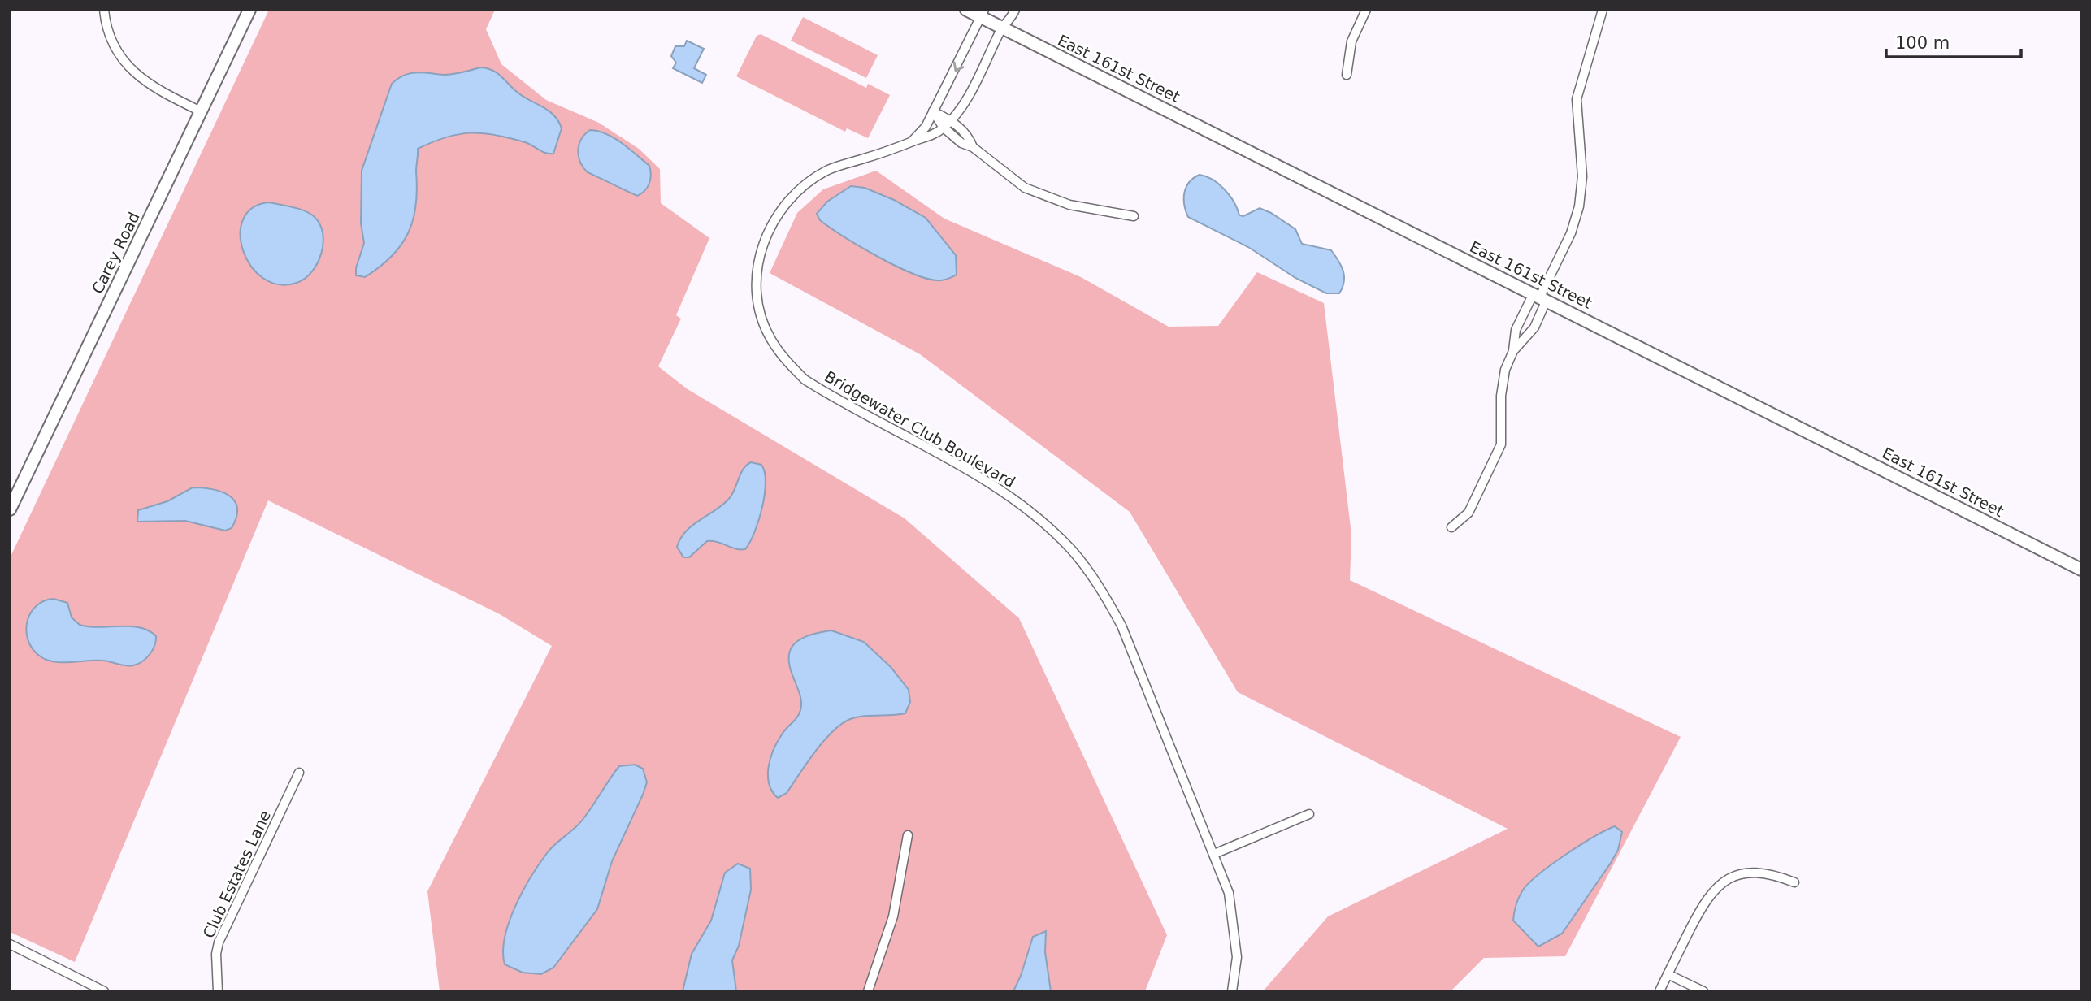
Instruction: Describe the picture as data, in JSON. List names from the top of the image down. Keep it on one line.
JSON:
{"streets":{"street":["East 161st Street","Carey Road","Bridgewater Club Boulevard","Club Estates Lane"]},"crossings":[["East 161st Street","Bridgewater Club Boulevard"]],"scale_bar":"100 m"}
